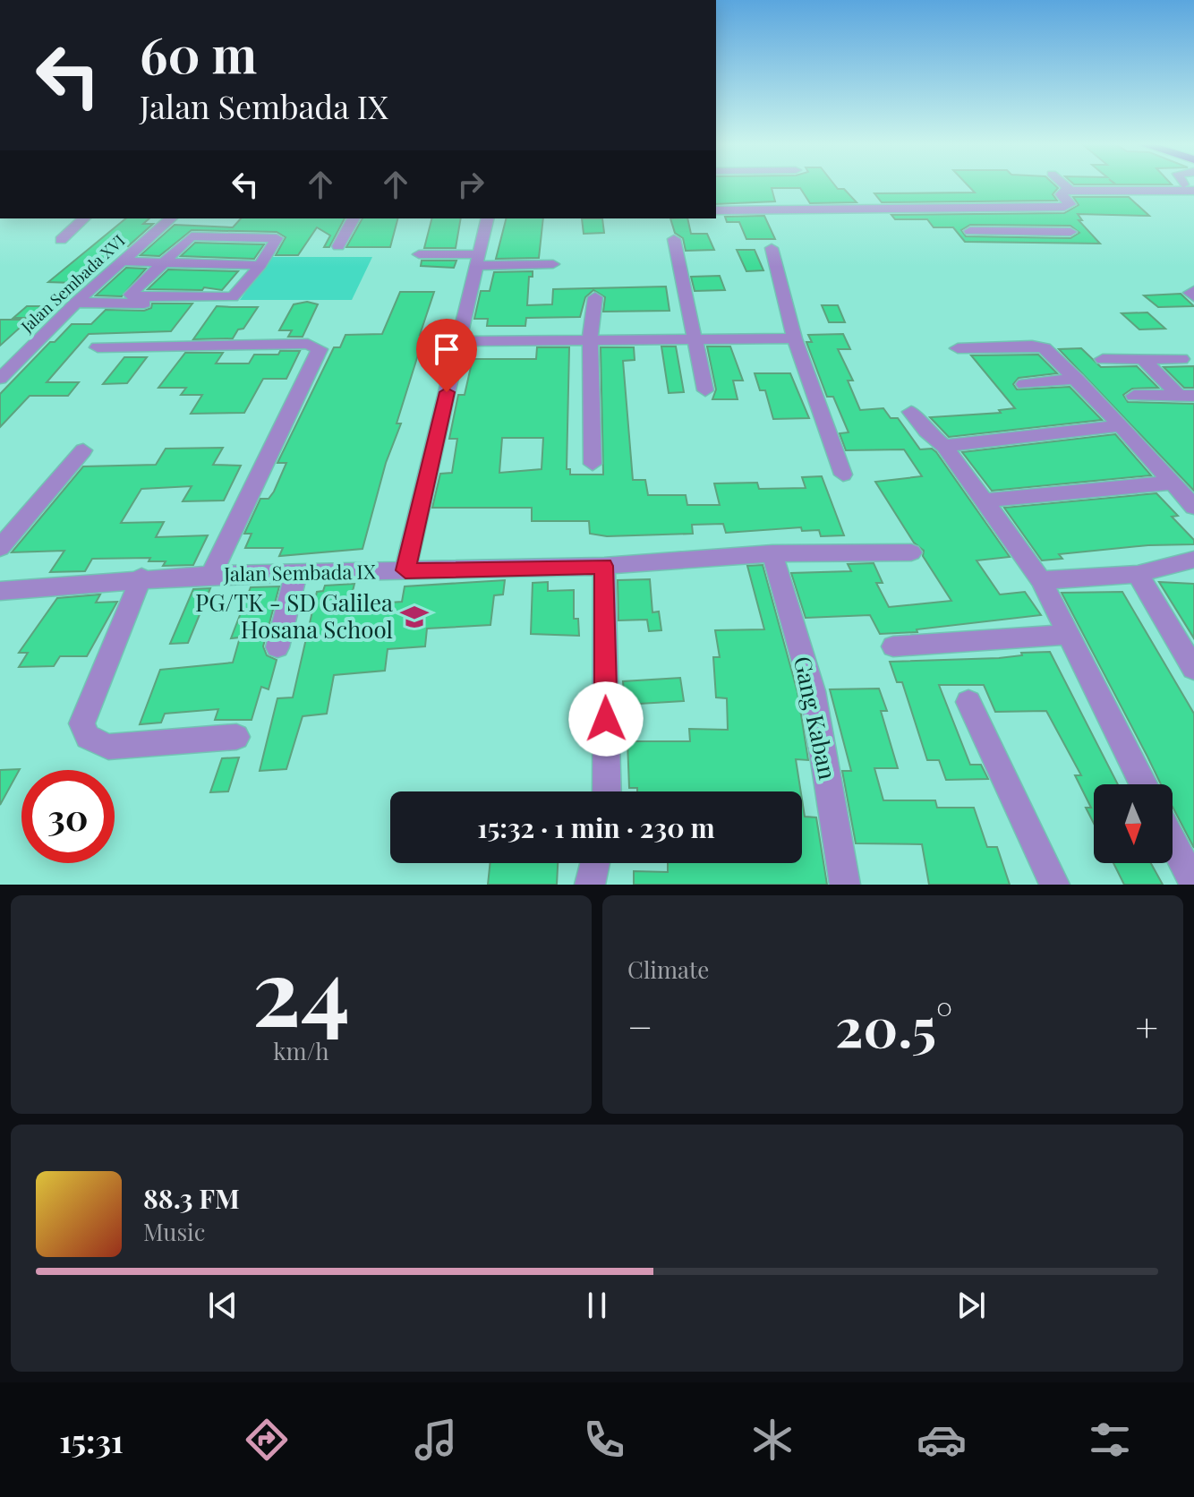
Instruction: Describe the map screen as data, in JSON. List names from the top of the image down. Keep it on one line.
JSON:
{"streets":{"street":["Jalan Sembada XVI","Jalan Sembada IX","Gang Kaban"]},"crossings":[["Jalan Sembada IX","Gang Kaban"]],"places":{"school or university":["PG/TK - SD Galilea Hosana School"]},"north":"bottom","page":{"turn":["60 m","Jalan Sembada IX"],"limit":"30","trip":"15:32 · 1 min · 230 m","tile":[["24","km/h"],"Climate"],"heat":["−","20.5°","+"],"song":["88.3 FM","Music"],"tabs":"15:31"}}
